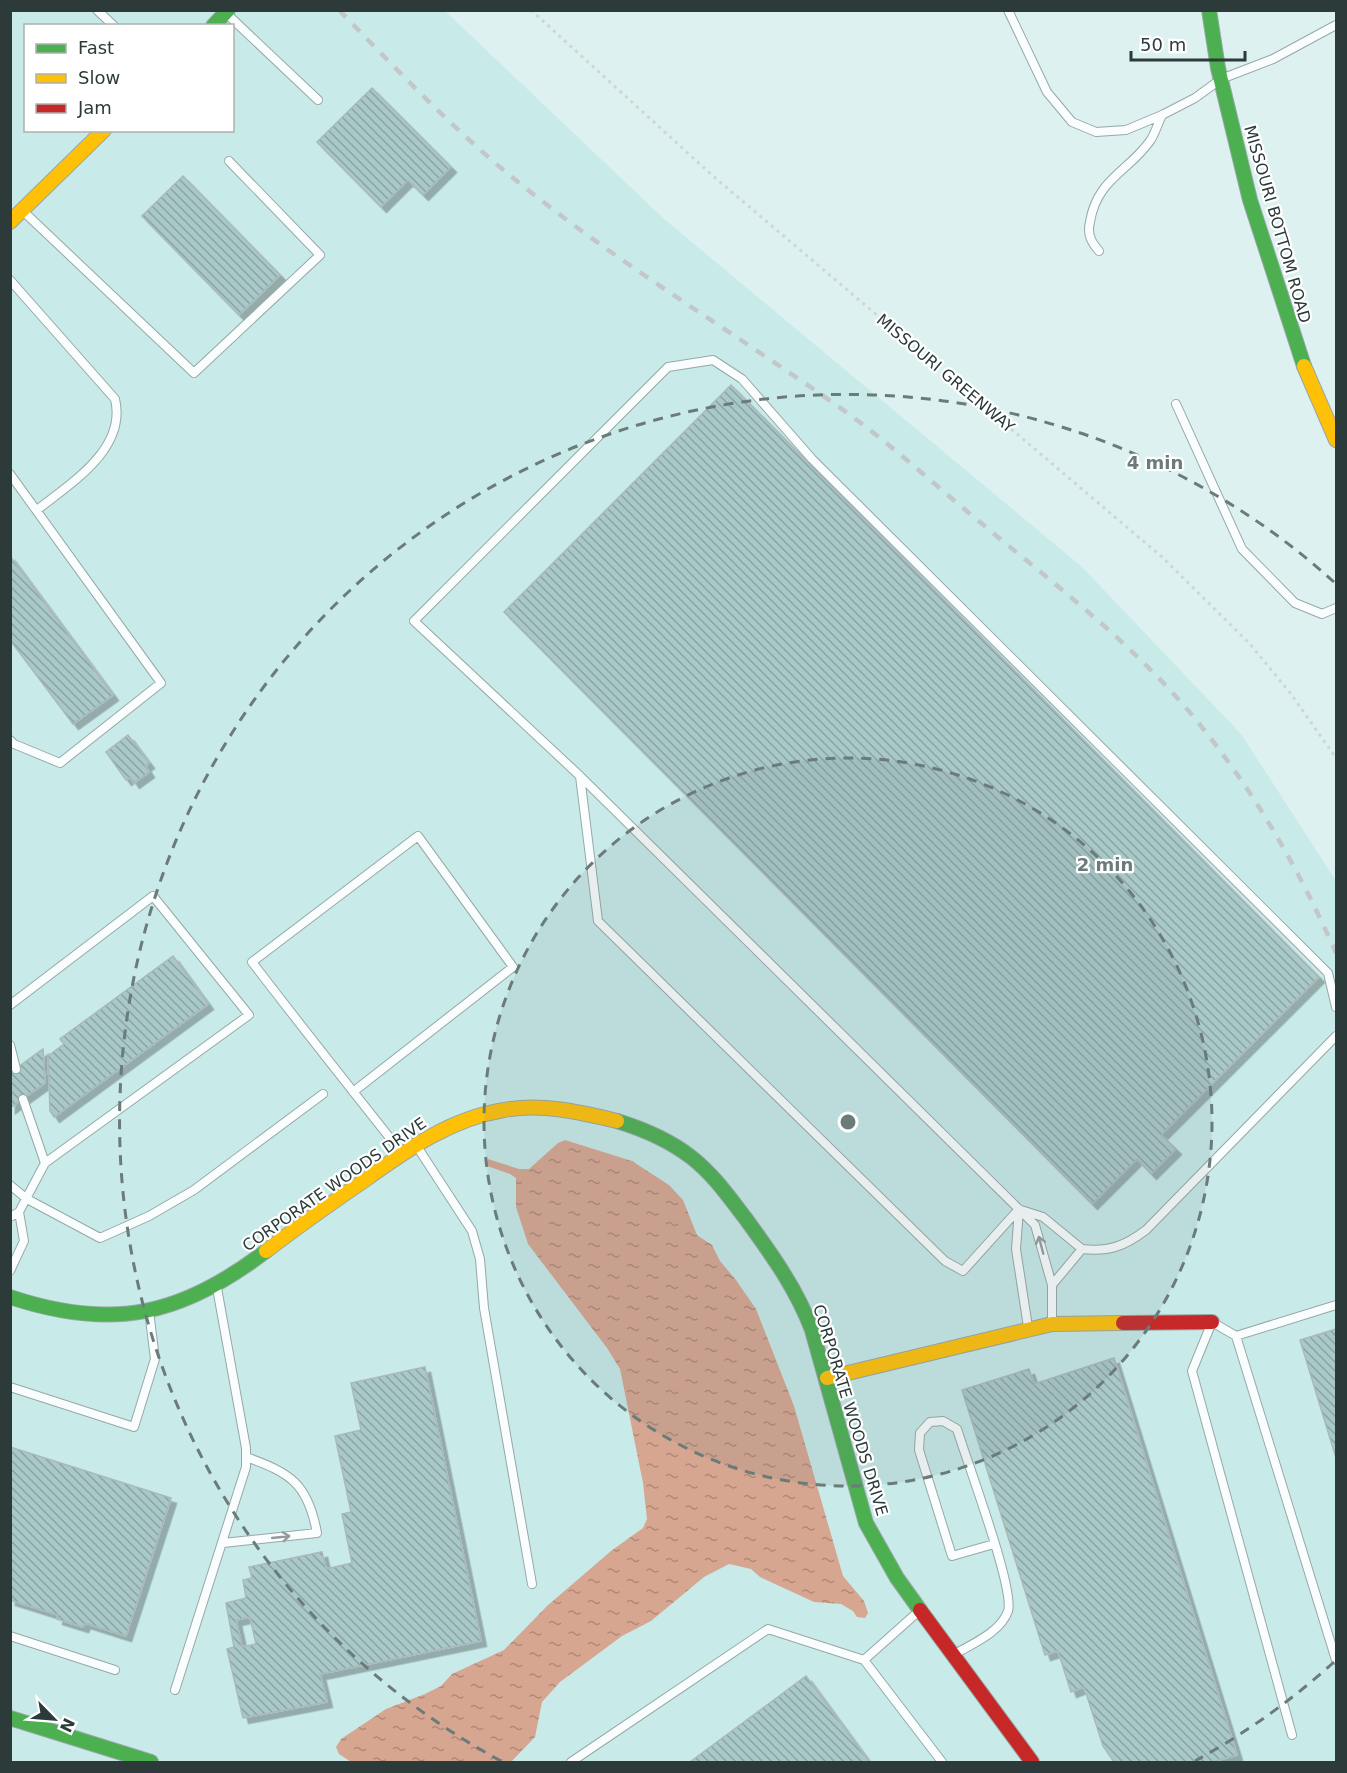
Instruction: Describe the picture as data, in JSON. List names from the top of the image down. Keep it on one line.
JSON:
{"streets":{"main road":["MISSOURI BOTTOM ROAD","CORPORATE WOODS DRIVE"],"path":["MISSOURI GREENWAY"]},"legend":["Fast","Slow","Jam"],"scale_bar":"50 m","north":"bottom right","rings":["4 min","2 min"]}
